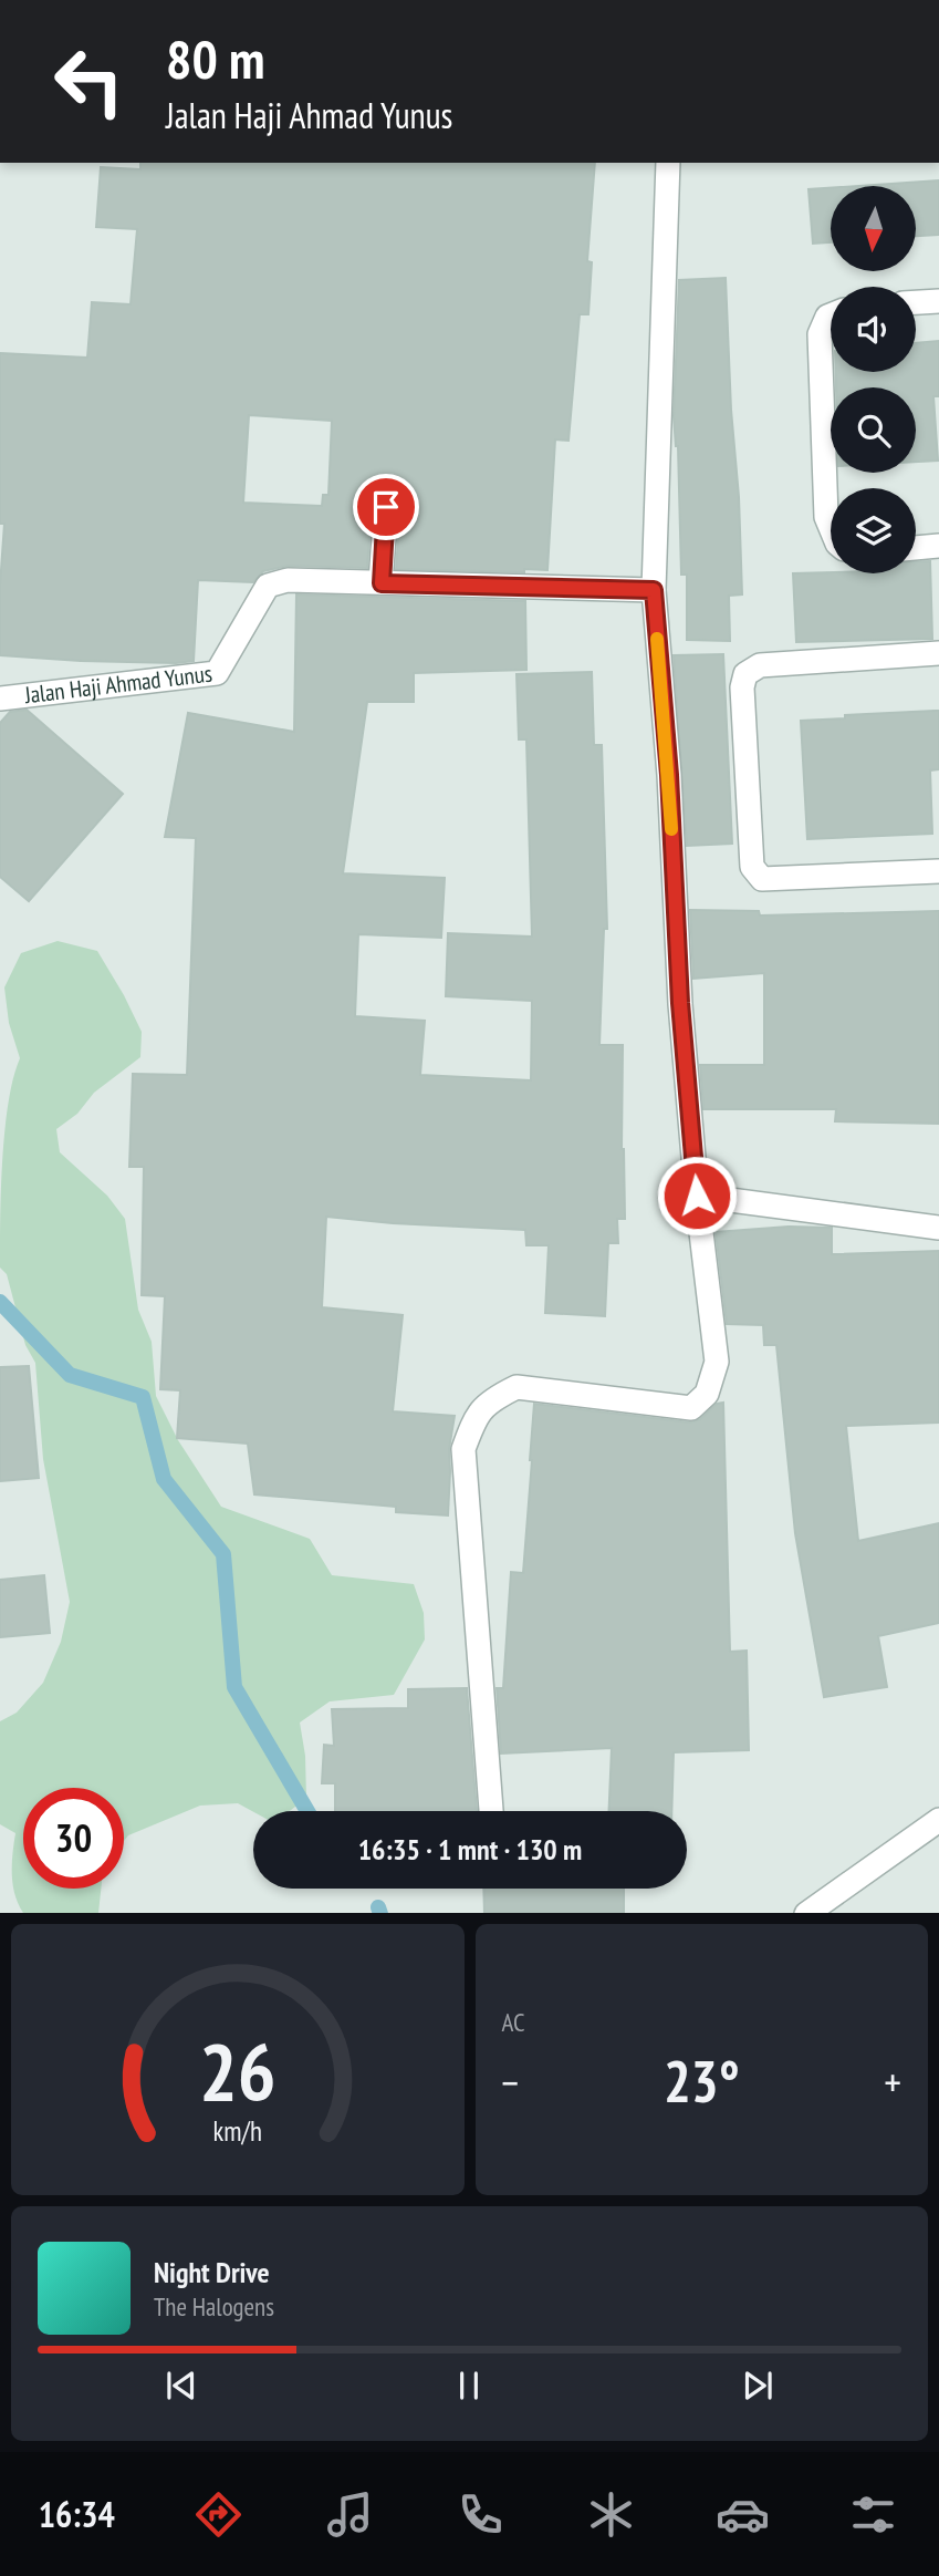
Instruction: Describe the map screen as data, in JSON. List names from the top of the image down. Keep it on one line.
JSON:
{"streets":{"street":["Jalan Haji Ahmad Yunus"]},"north":"bottom","page":{"turn":["80 m","Jalan Haji Ahmad Yunus"],"limit":"30","trip":"16:35 · 1 mnt · 130 m","tile":"AC","heat":["−","23°","+"],"song":["Night Drive","The Halogens"],"tabs":"16:34","gauge":["26","km/h"]}}
